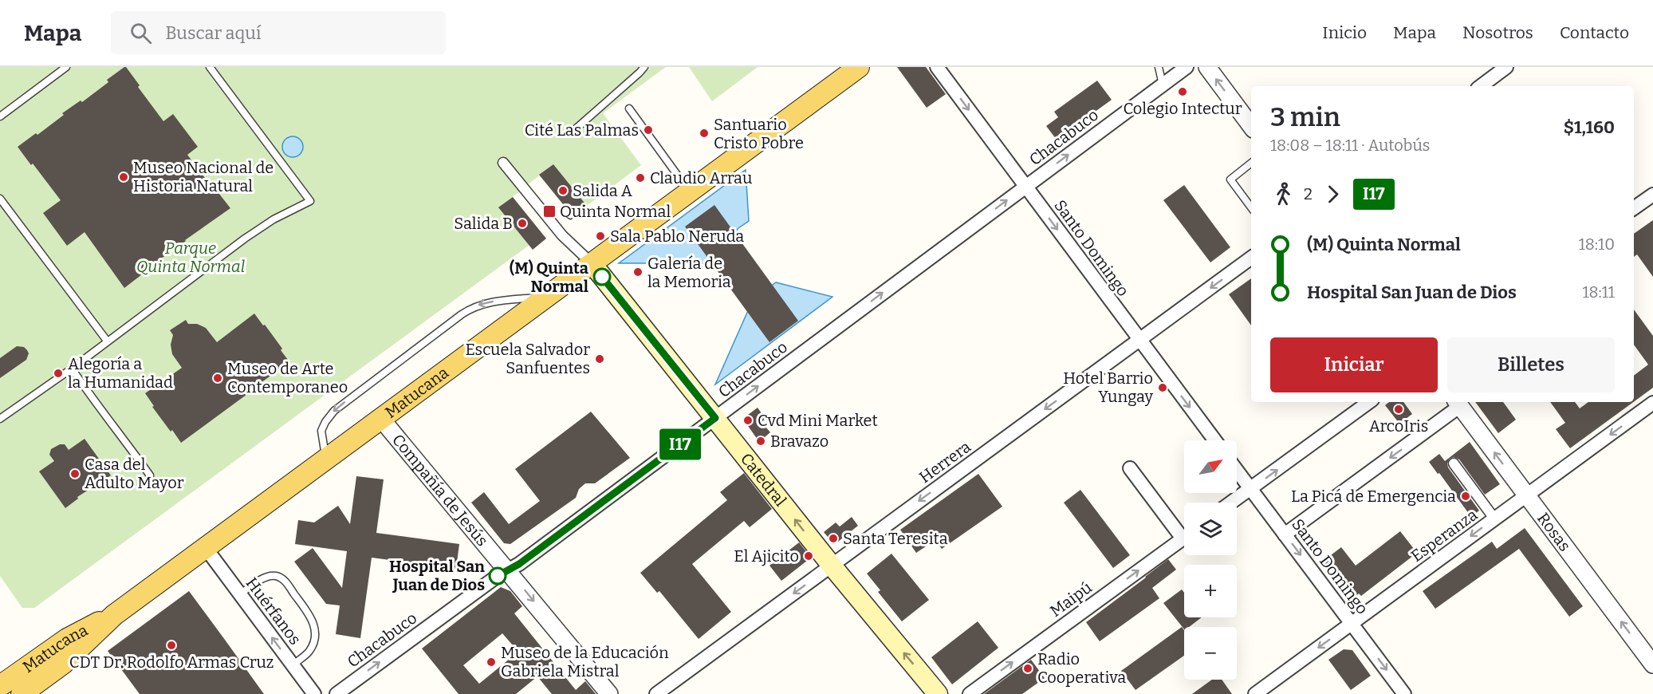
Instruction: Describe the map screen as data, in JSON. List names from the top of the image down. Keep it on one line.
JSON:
{"streets":{"main road":["Matucana","Catedral"],"street":["Chacabuco","Santo Domingo","Herrera","Compañía de Jesús","Rosas","Esperanza","Maipú","Huérfanos"]},"crossings":[["Chacabuco","Santo Domingo"],["Chacabuco","Catedral"],["Chacabuco","Compañía de Jesús"],["Santo Domingo","Herrera"],["Santo Domingo","Esperanza"],["Matucana","Catedral"],["Matucana","Compañía de Jesús"],["Matucana","Huérfanos"],["Herrera","Catedral"],["Rosas","Esperanza"]],"one_way":["Chacabuco","Santo Domingo","Herrera","Catedral","Compañía de Jesús","Rosas","Maipú","Huérfanos"],"parks":["Parque Quinta Normal"],"places":{"other":["Colegio Intectur","Cité Las Palmas","Santuario Cristo Pobre","Museo Nacional de Historia Natural","Claudio Arrau","Salida A","Salida B","Sala Pablo Neruda","Galería de la Memoria","(M) Quinta Normal","Escuela Salvador Sanfuentes","Alegoría a la Humanidad","Museo de Arte Contemporaneo","Hotel Barrio Yungay","ArcoIris","Cvd Mini Market","Bravazo","Casa del Adulto Mayor","La Picá de Emergencia","Santa Teresita","El Ajicito","Hospital San Juan de Dios","CDT Dr. Rodolfo Armas Cruz","Museo de la Educación Gabriela Mistral","Radio Cooperativa"],"transit":["Quinta Normal"]},"lines":["bus line I17"],"north":"top right","page":{"header":"Mapa","search":"Buscar aquí","nav":["Inicio","Mapa","Nosotros","Contacto"],"on_map":"I17","heading":["3 min","18:08 – 18:11 · Autobús","$1,160"],"legs":["2","I17"],"list":[{"name":"(M) Quinta Normal","value":"18:10"},{"name":"Hospital San Juan de Dios","value":"18:11"}],"buttons":["Iniciar","Billetes"],"map_buttons":["+","−"]}}
